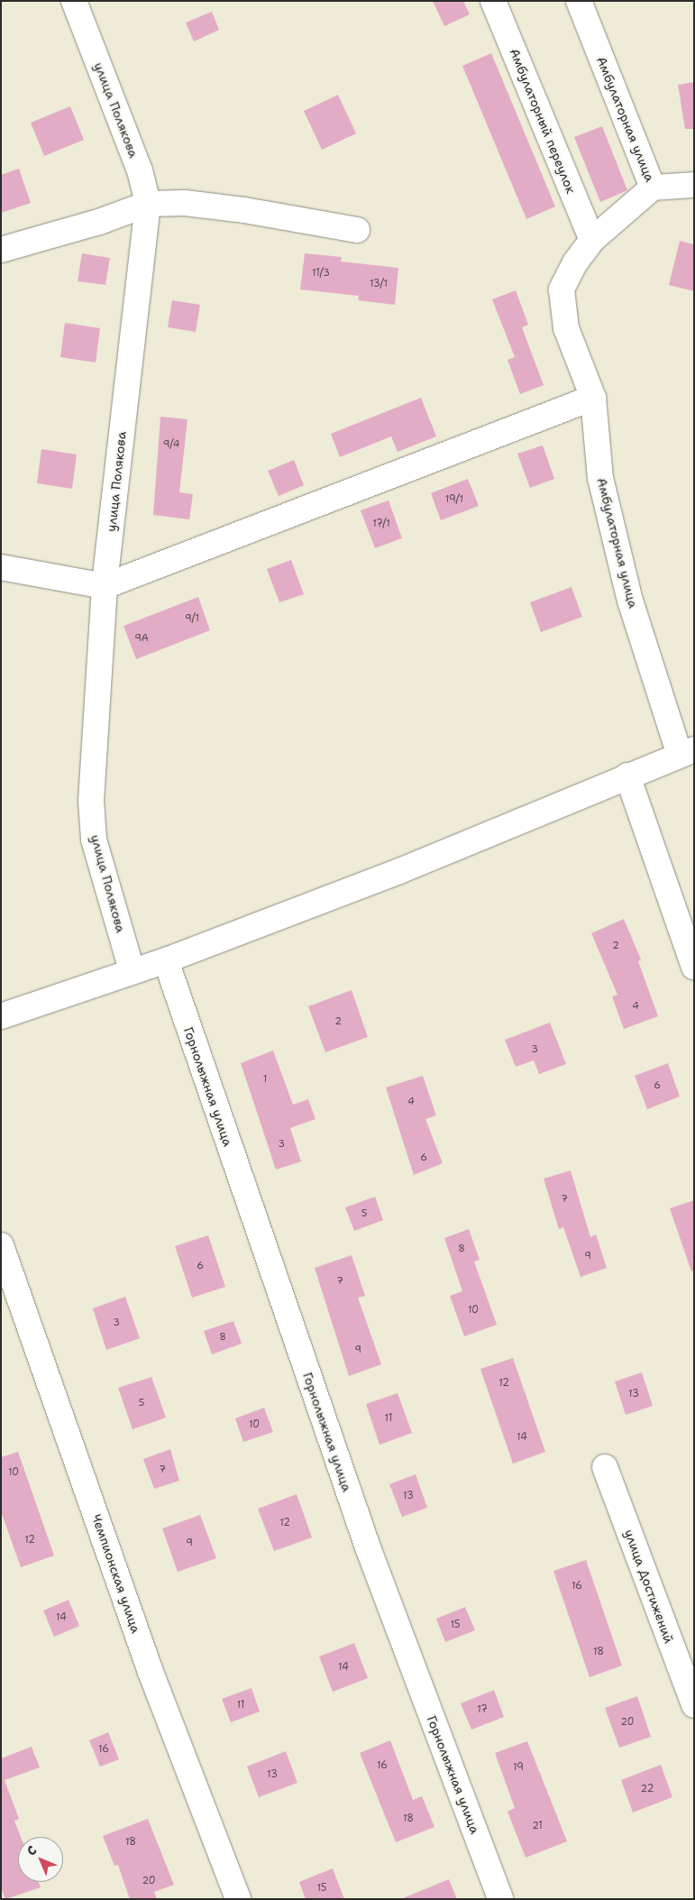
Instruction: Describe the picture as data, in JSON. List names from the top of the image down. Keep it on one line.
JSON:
{"streets":{"street":["улица Полякова","Амбулаторная улица","Амбулаторный переулок","Горнолыжная улица","Чемпионская улица","улица Достижений"]},"crossings":[["Амбулаторная улица","Амбулаторный переулок"]],"house_numbers":["11/3","13/1","9/4","19/1","17/1","9/1","9А","2","4","2","3","1","6","4","3","6","7","5","8","9","6","7","10","3","8","9","12","13","5","11","10","14","7","10","13","12","12","9","16","14","15","18","14","11","17","20","16","16","19","13","22","18","21","18","20","15"],"north":"top left"}
